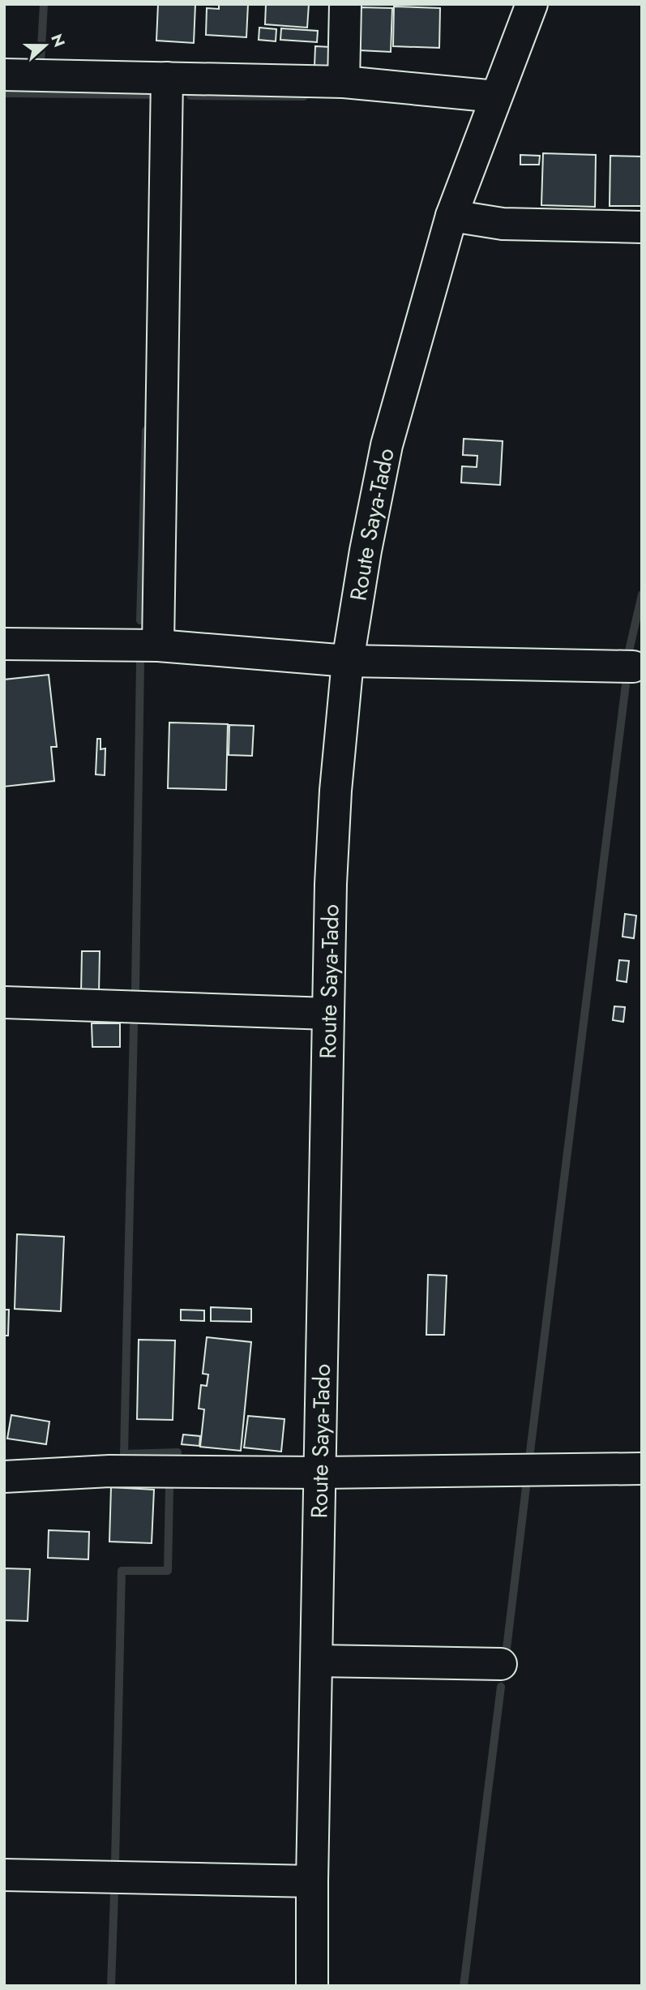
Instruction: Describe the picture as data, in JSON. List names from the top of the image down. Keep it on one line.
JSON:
{"streets":{"street":["Route Saya-Tado"]},"north":"right"}
